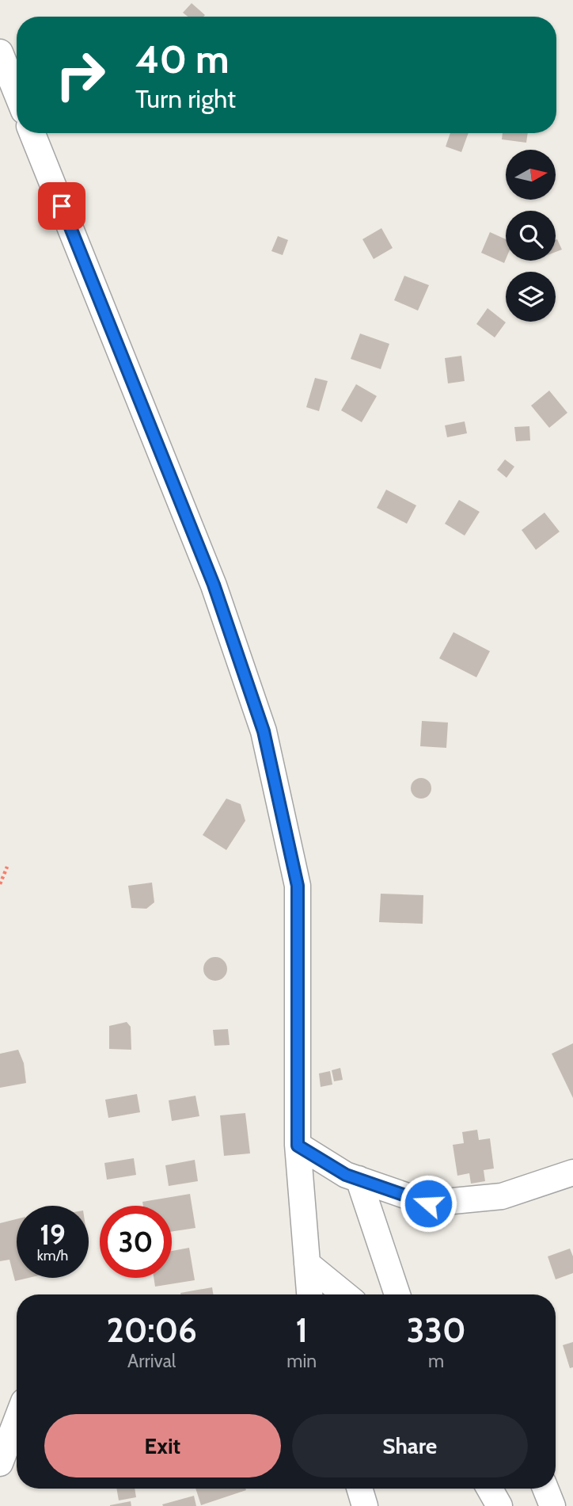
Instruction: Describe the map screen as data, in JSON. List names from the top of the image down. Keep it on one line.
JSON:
{"north":"right","page":{"turn":["40 m","Turn right"],"speed":"19 km/h","limit":"30","eta":["20:06","Arrival","1","min","330","m"],"buttons":["Exit","Share"]}}
